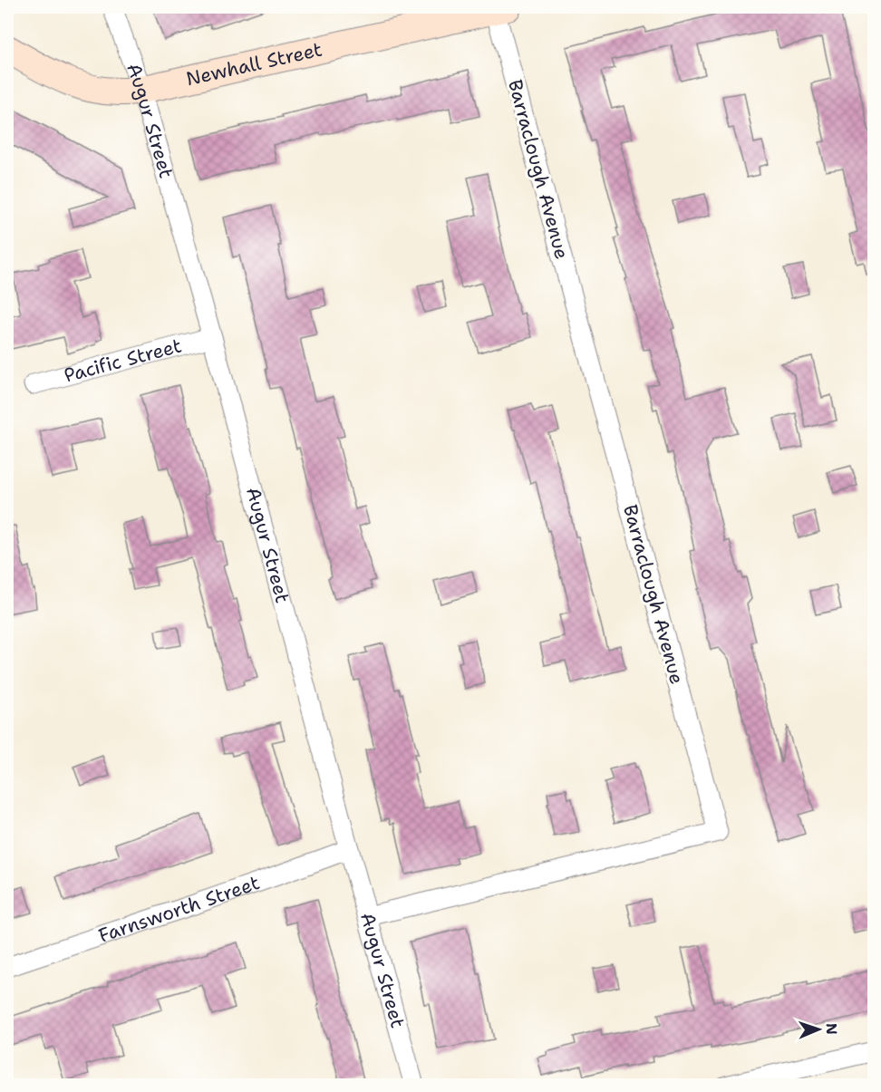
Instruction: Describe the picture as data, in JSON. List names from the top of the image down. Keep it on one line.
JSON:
{"streets":{"street":["Newhall Street","Augur Street","Barraclough Avenue","Pacific Street","Farnsworth Street"]},"crossings":[["Newhall Street","Augur Street"],["Newhall Street","Barraclough Avenue"],["Augur Street","Barraclough Avenue"],["Augur Street","Pacific Street"],["Augur Street","Farnsworth Street"]],"north":"right"}
